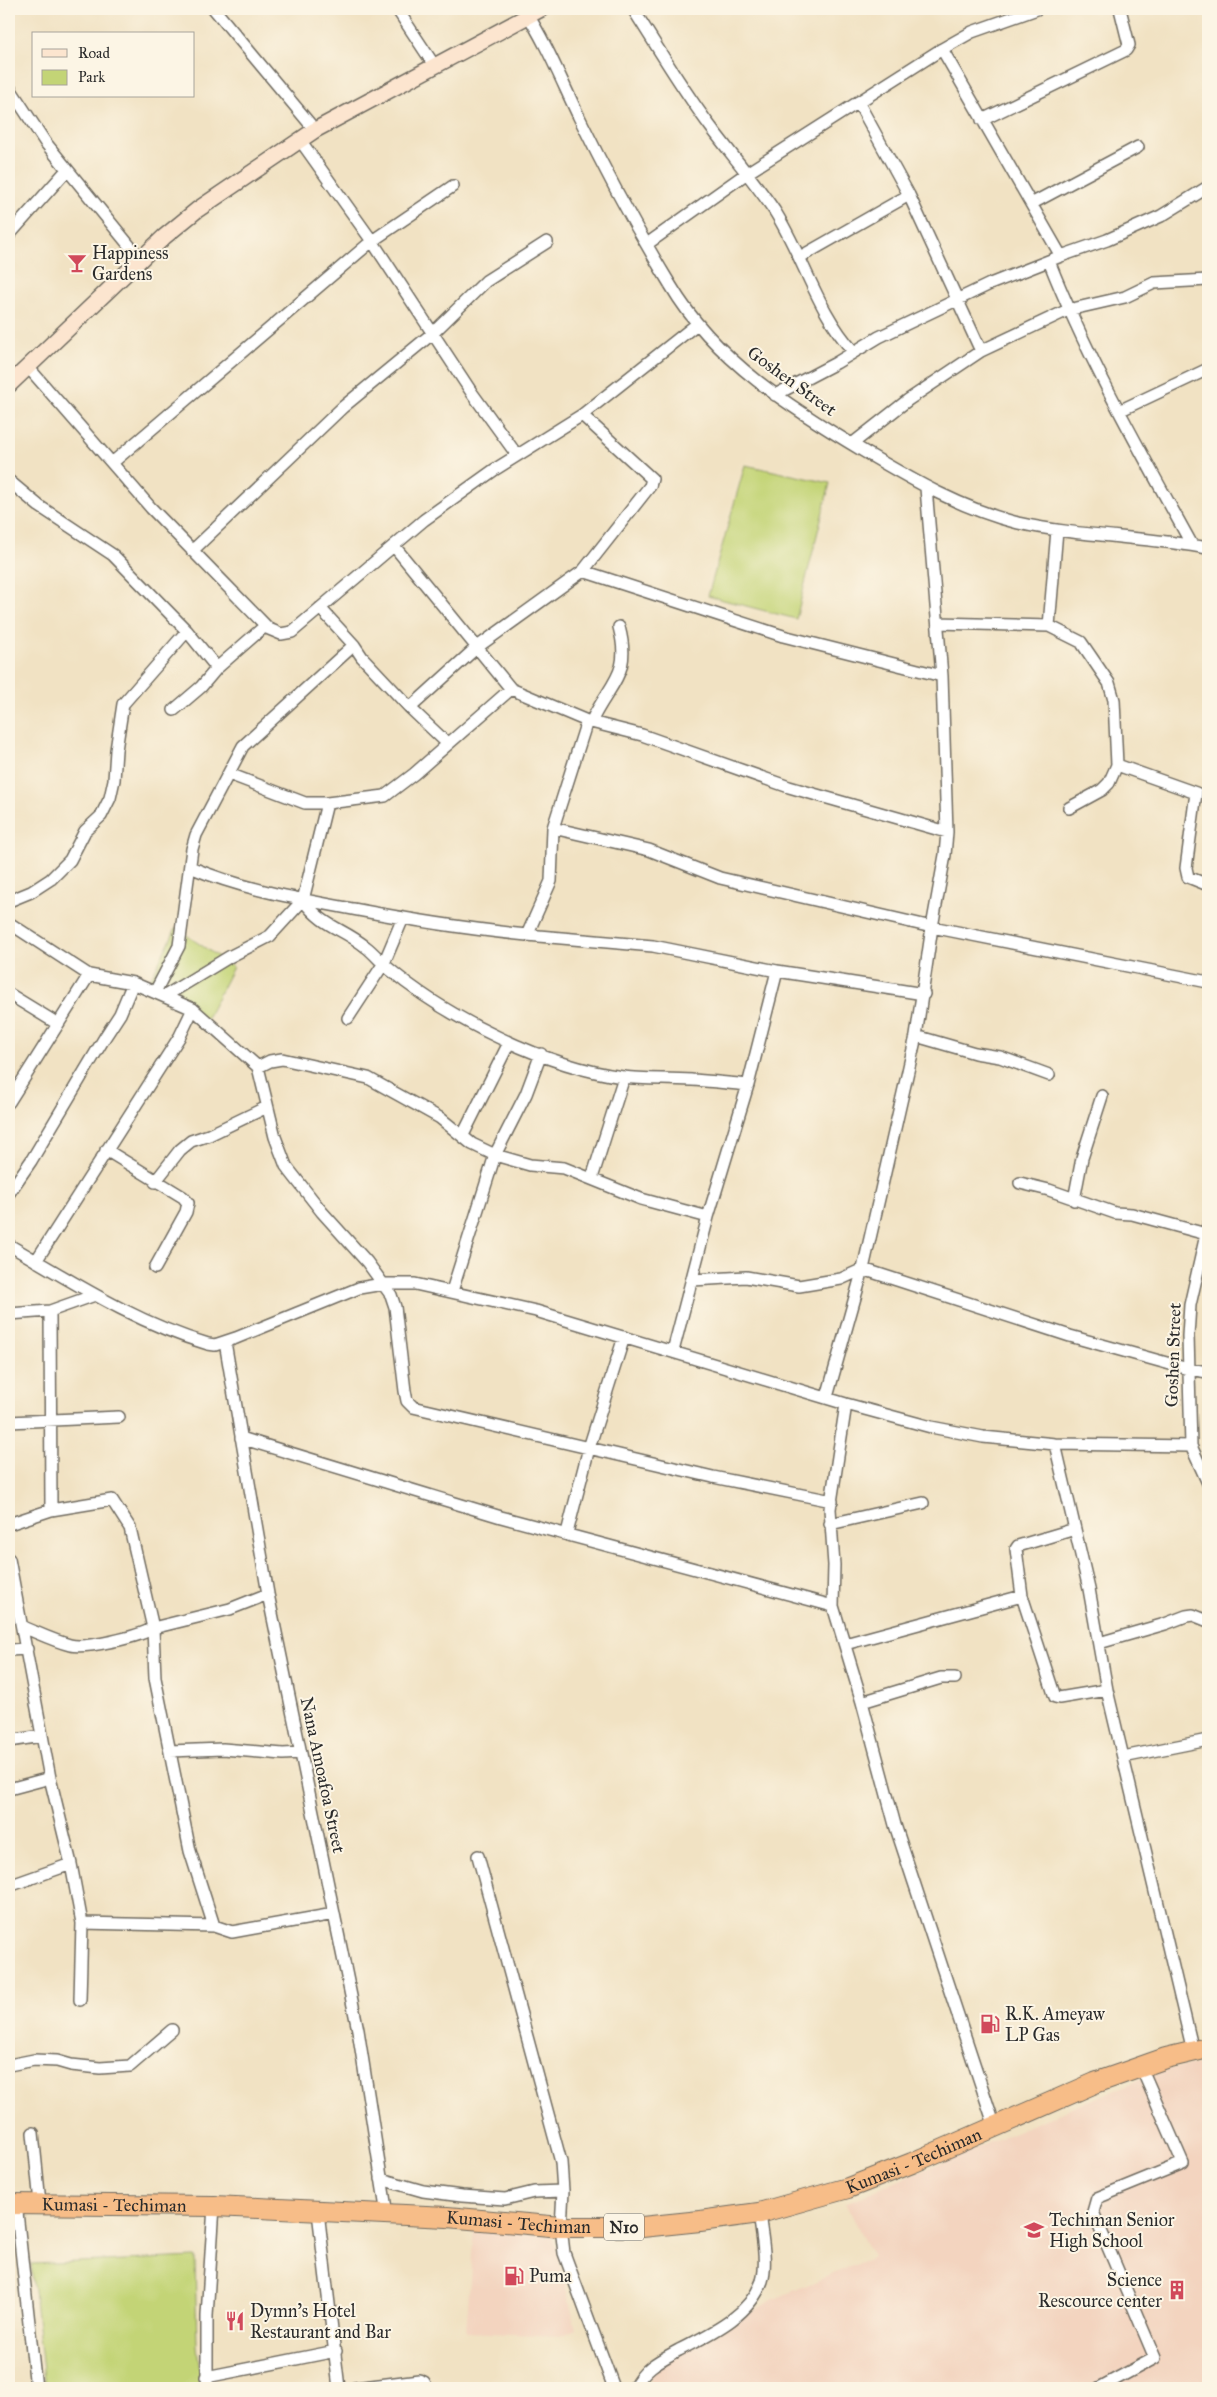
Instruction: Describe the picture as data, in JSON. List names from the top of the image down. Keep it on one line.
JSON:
{"streets":{"highway":["Kumasi - Techiman","N10"],"street":["Goshen Street","Nana Amoafoa Street"]},"crossings":[["Nana Amoafoa Street","Kumasi - Techiman"]],"places":{"bar":["Happiness Gardens"],"fuel station":["R.K. Ameyaw LP Gas","Puma"],"school or university":["Techiman Senior High School"],"building":["Science Rescource center"],"restaurant":["Dymn's Hotel Restaurant and Bar"]},"legend":["Road","Park"]}
